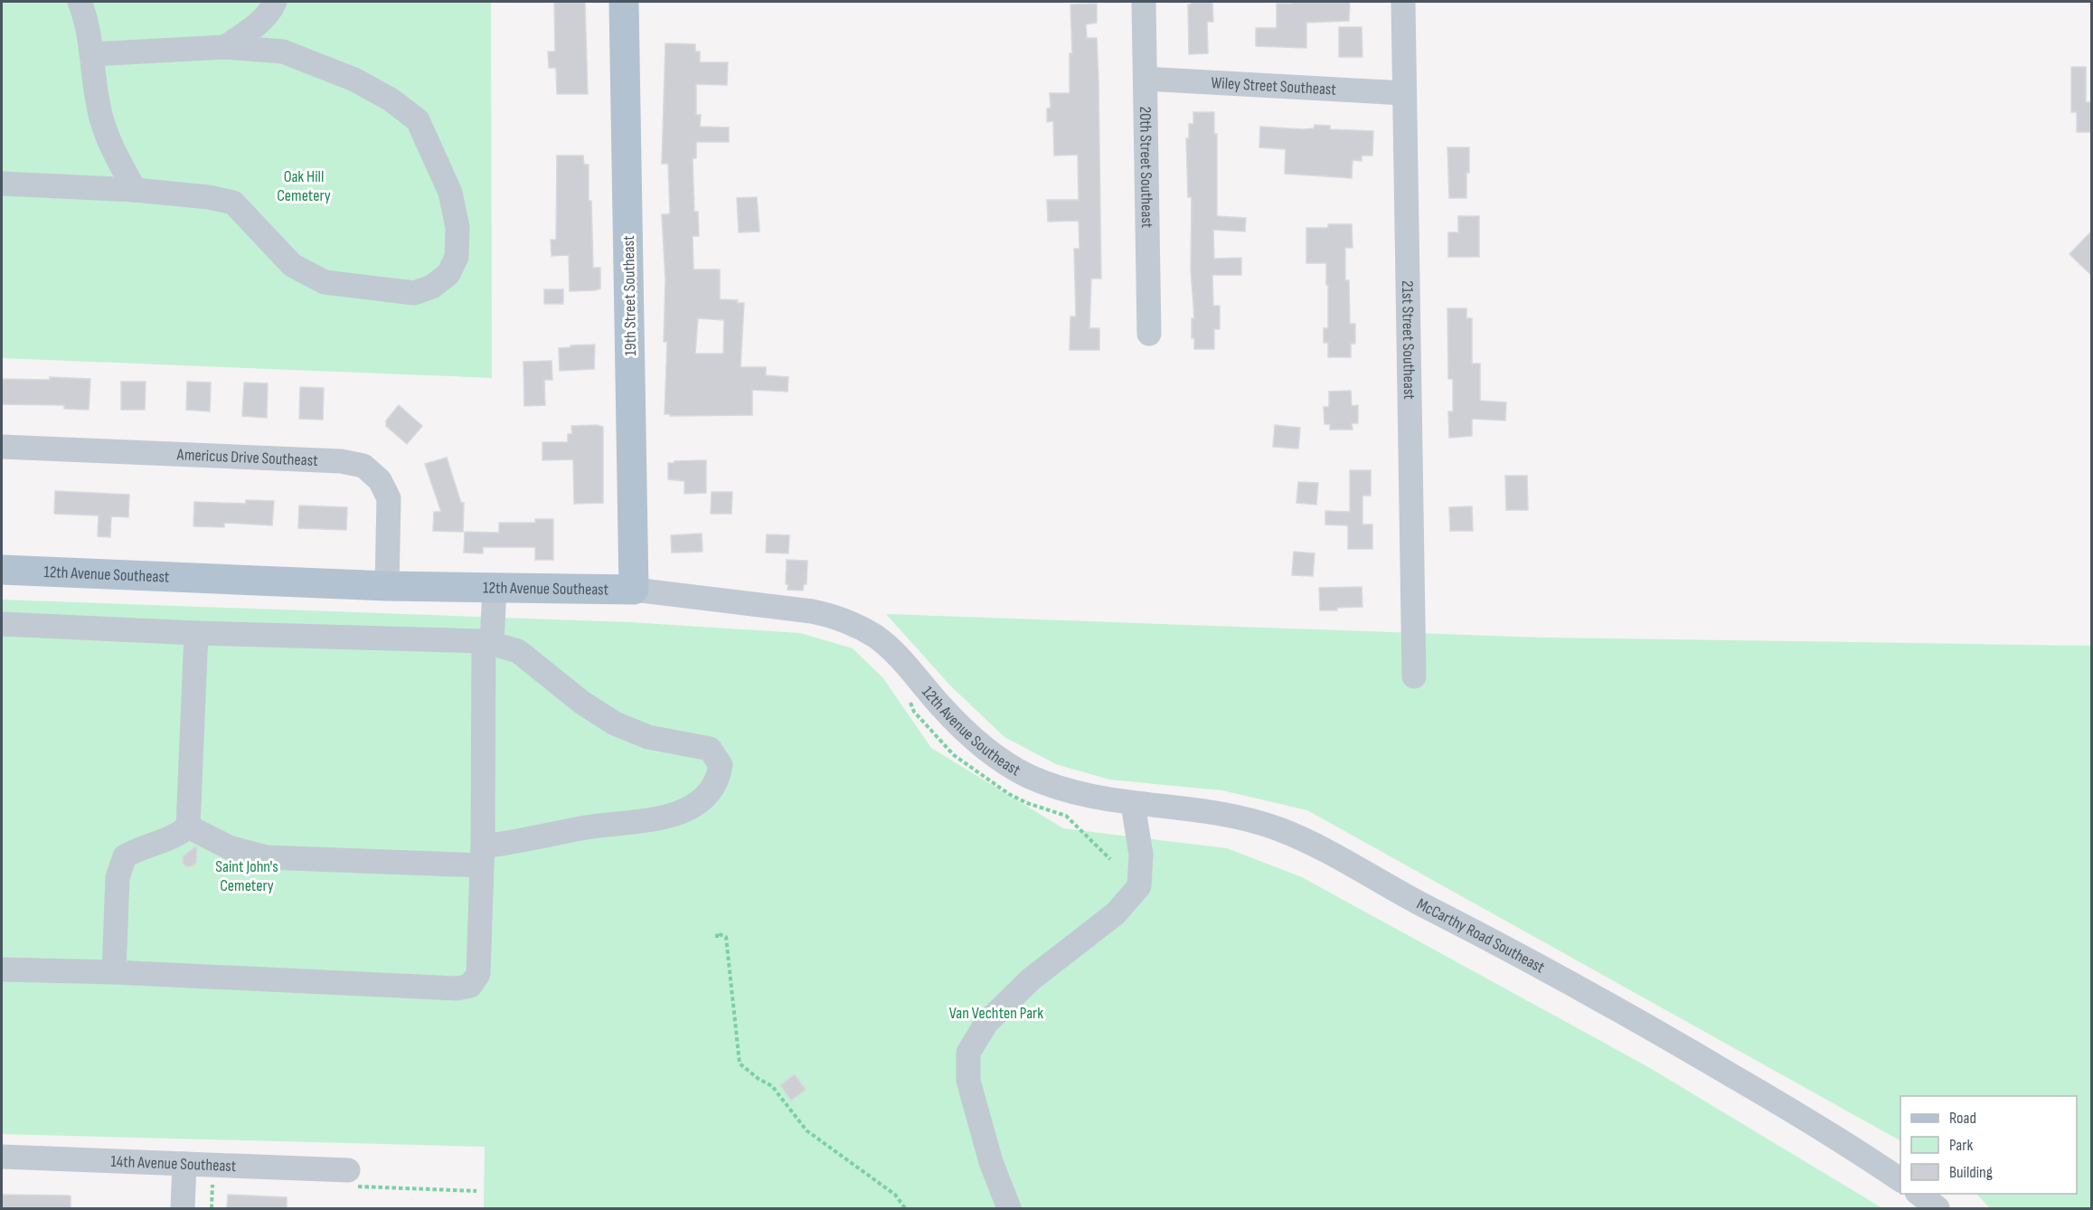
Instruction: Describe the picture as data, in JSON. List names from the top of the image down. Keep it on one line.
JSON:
{"streets":{"main road":["19th Street Southeast","12th Avenue Southeast"],"street":["Wiley Street Southeast","20th Street Southeast","21st Street Southeast","Americus Drive Southeast","McCarthy Road Southeast","14th Avenue Southeast"]},"crossings":[["Wiley Street Southeast","20th Street Southeast"],["Wiley Street Southeast","21st Street Southeast"],["19th Street Southeast","12th Avenue Southeast"],["Americus Drive Southeast","12th Avenue Southeast"],["12th Avenue Southeast","McCarthy Road Southeast"]],"parks":["Oak Hill Cemetery","Saint John's Cemetery","Van Vechten Park"],"legend":["Road","Park","Building"]}
